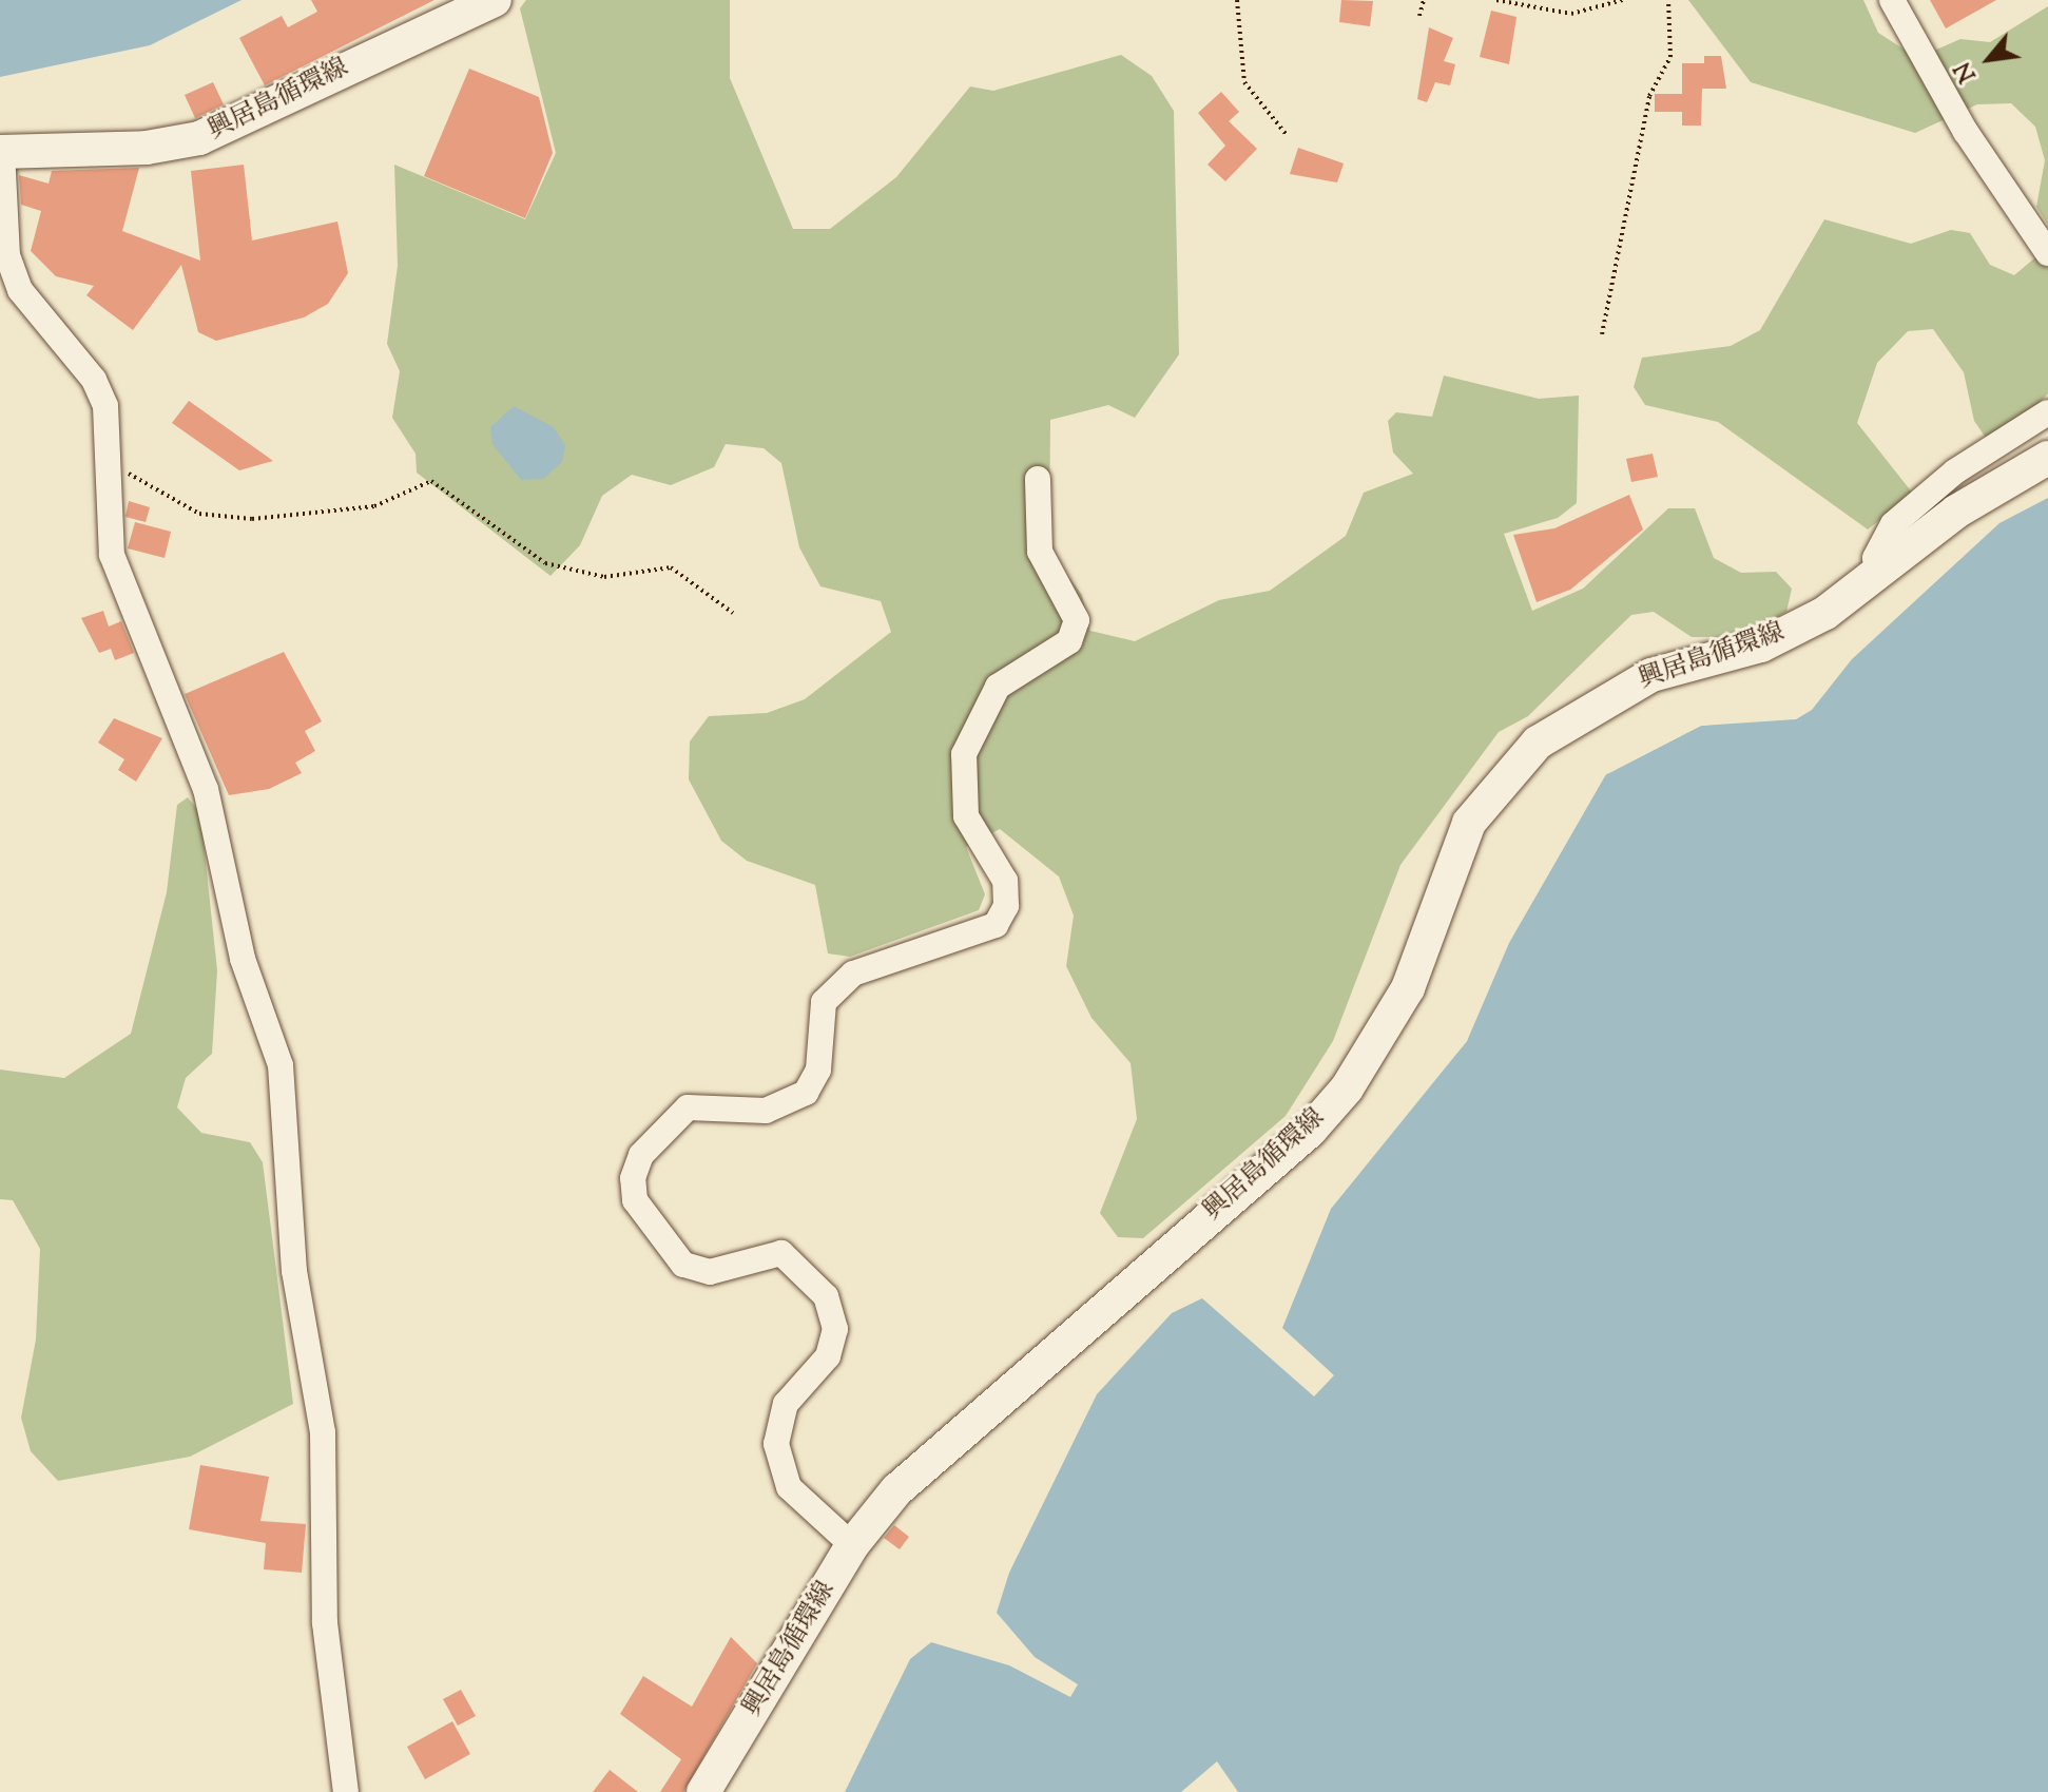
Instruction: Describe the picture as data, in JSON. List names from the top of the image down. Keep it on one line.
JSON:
{"streets":{"main road":["興居島循環線"]},"north":"bottom left"}
